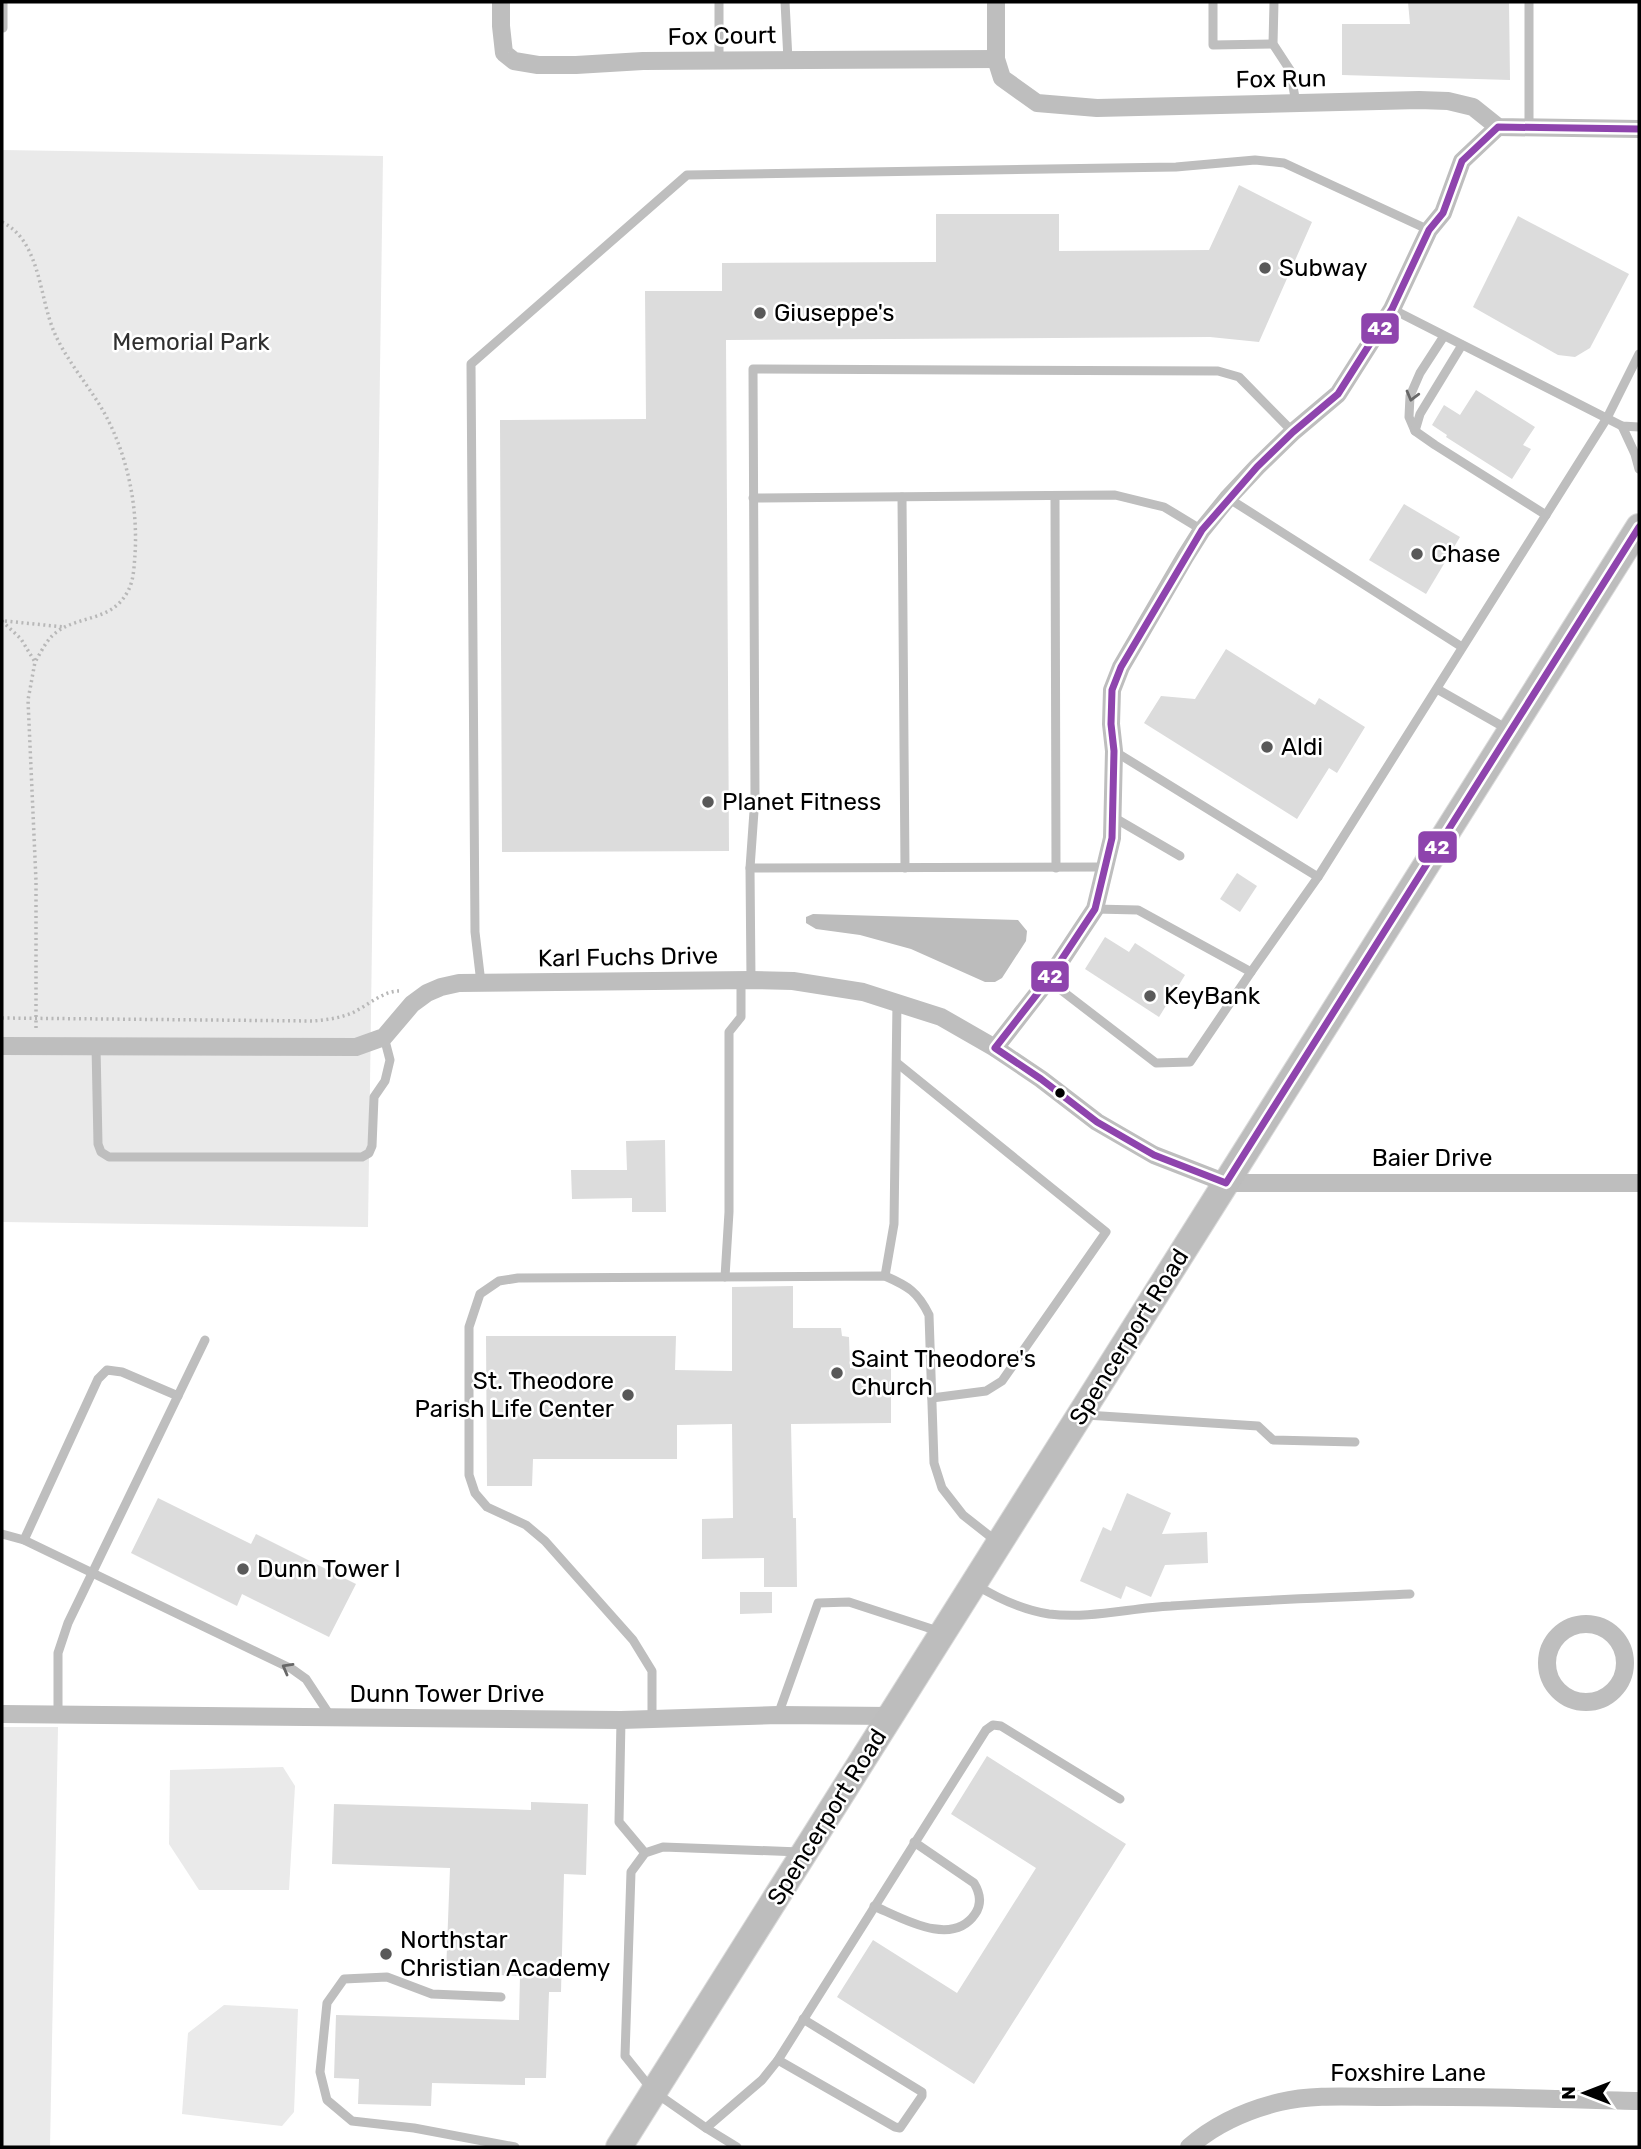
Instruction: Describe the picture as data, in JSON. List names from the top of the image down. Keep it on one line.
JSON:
{"streets":{"main road":["Spencerport Road"],"street":["Fox Court","Fox Run","Karl Fuchs Drive","Baier Drive","Dunn Tower Drive","Foxshire Lane"]},"crossings":[["Fox Court","Fox Run"],["Karl Fuchs Drive","Baier Drive"],["Karl Fuchs Drive","Spencerport Road"],["Baier Drive","Spencerport Road"],["Spencerport Road","Dunn Tower Drive"]],"parks":["Memorial Park"],"places":["Subway","Giuseppe's","Chase","Aldi","Planet Fitness","KeyBank","Saint Theodore's Church","St. Theodore Parish Life Center","Dunn Tower I","Northstar Christian Academy"],"lines":["transit line 42"],"north":"left"}
